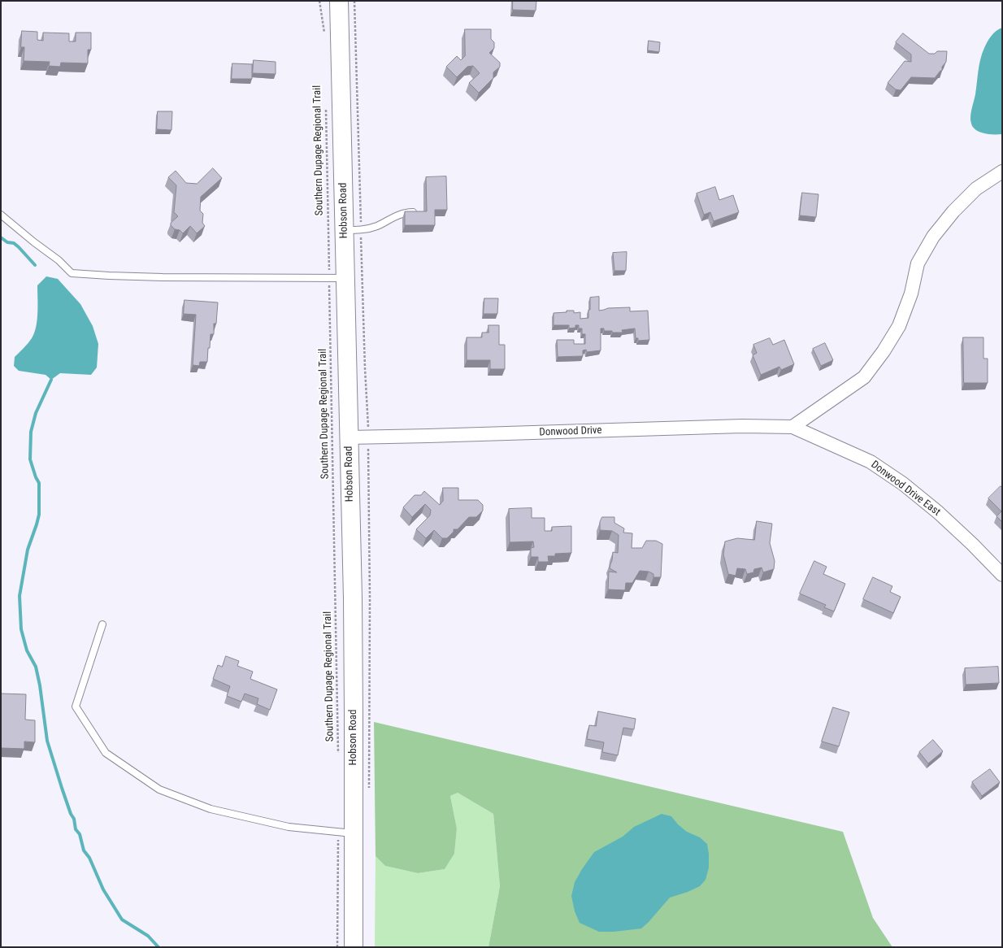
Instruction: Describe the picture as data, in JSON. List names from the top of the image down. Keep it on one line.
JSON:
{"streets":{"main road":["Hobson Road"],"street":["Donwood Drive","Donwood Drive East"],"path":["Southern Dupage Regional Trail"]},"crossings":[["Southern Dupage Regional Trail","Hobson Road"],["Hobson Road","Donwood Drive"],["Donwood Drive","Donwood Drive East"]]}
